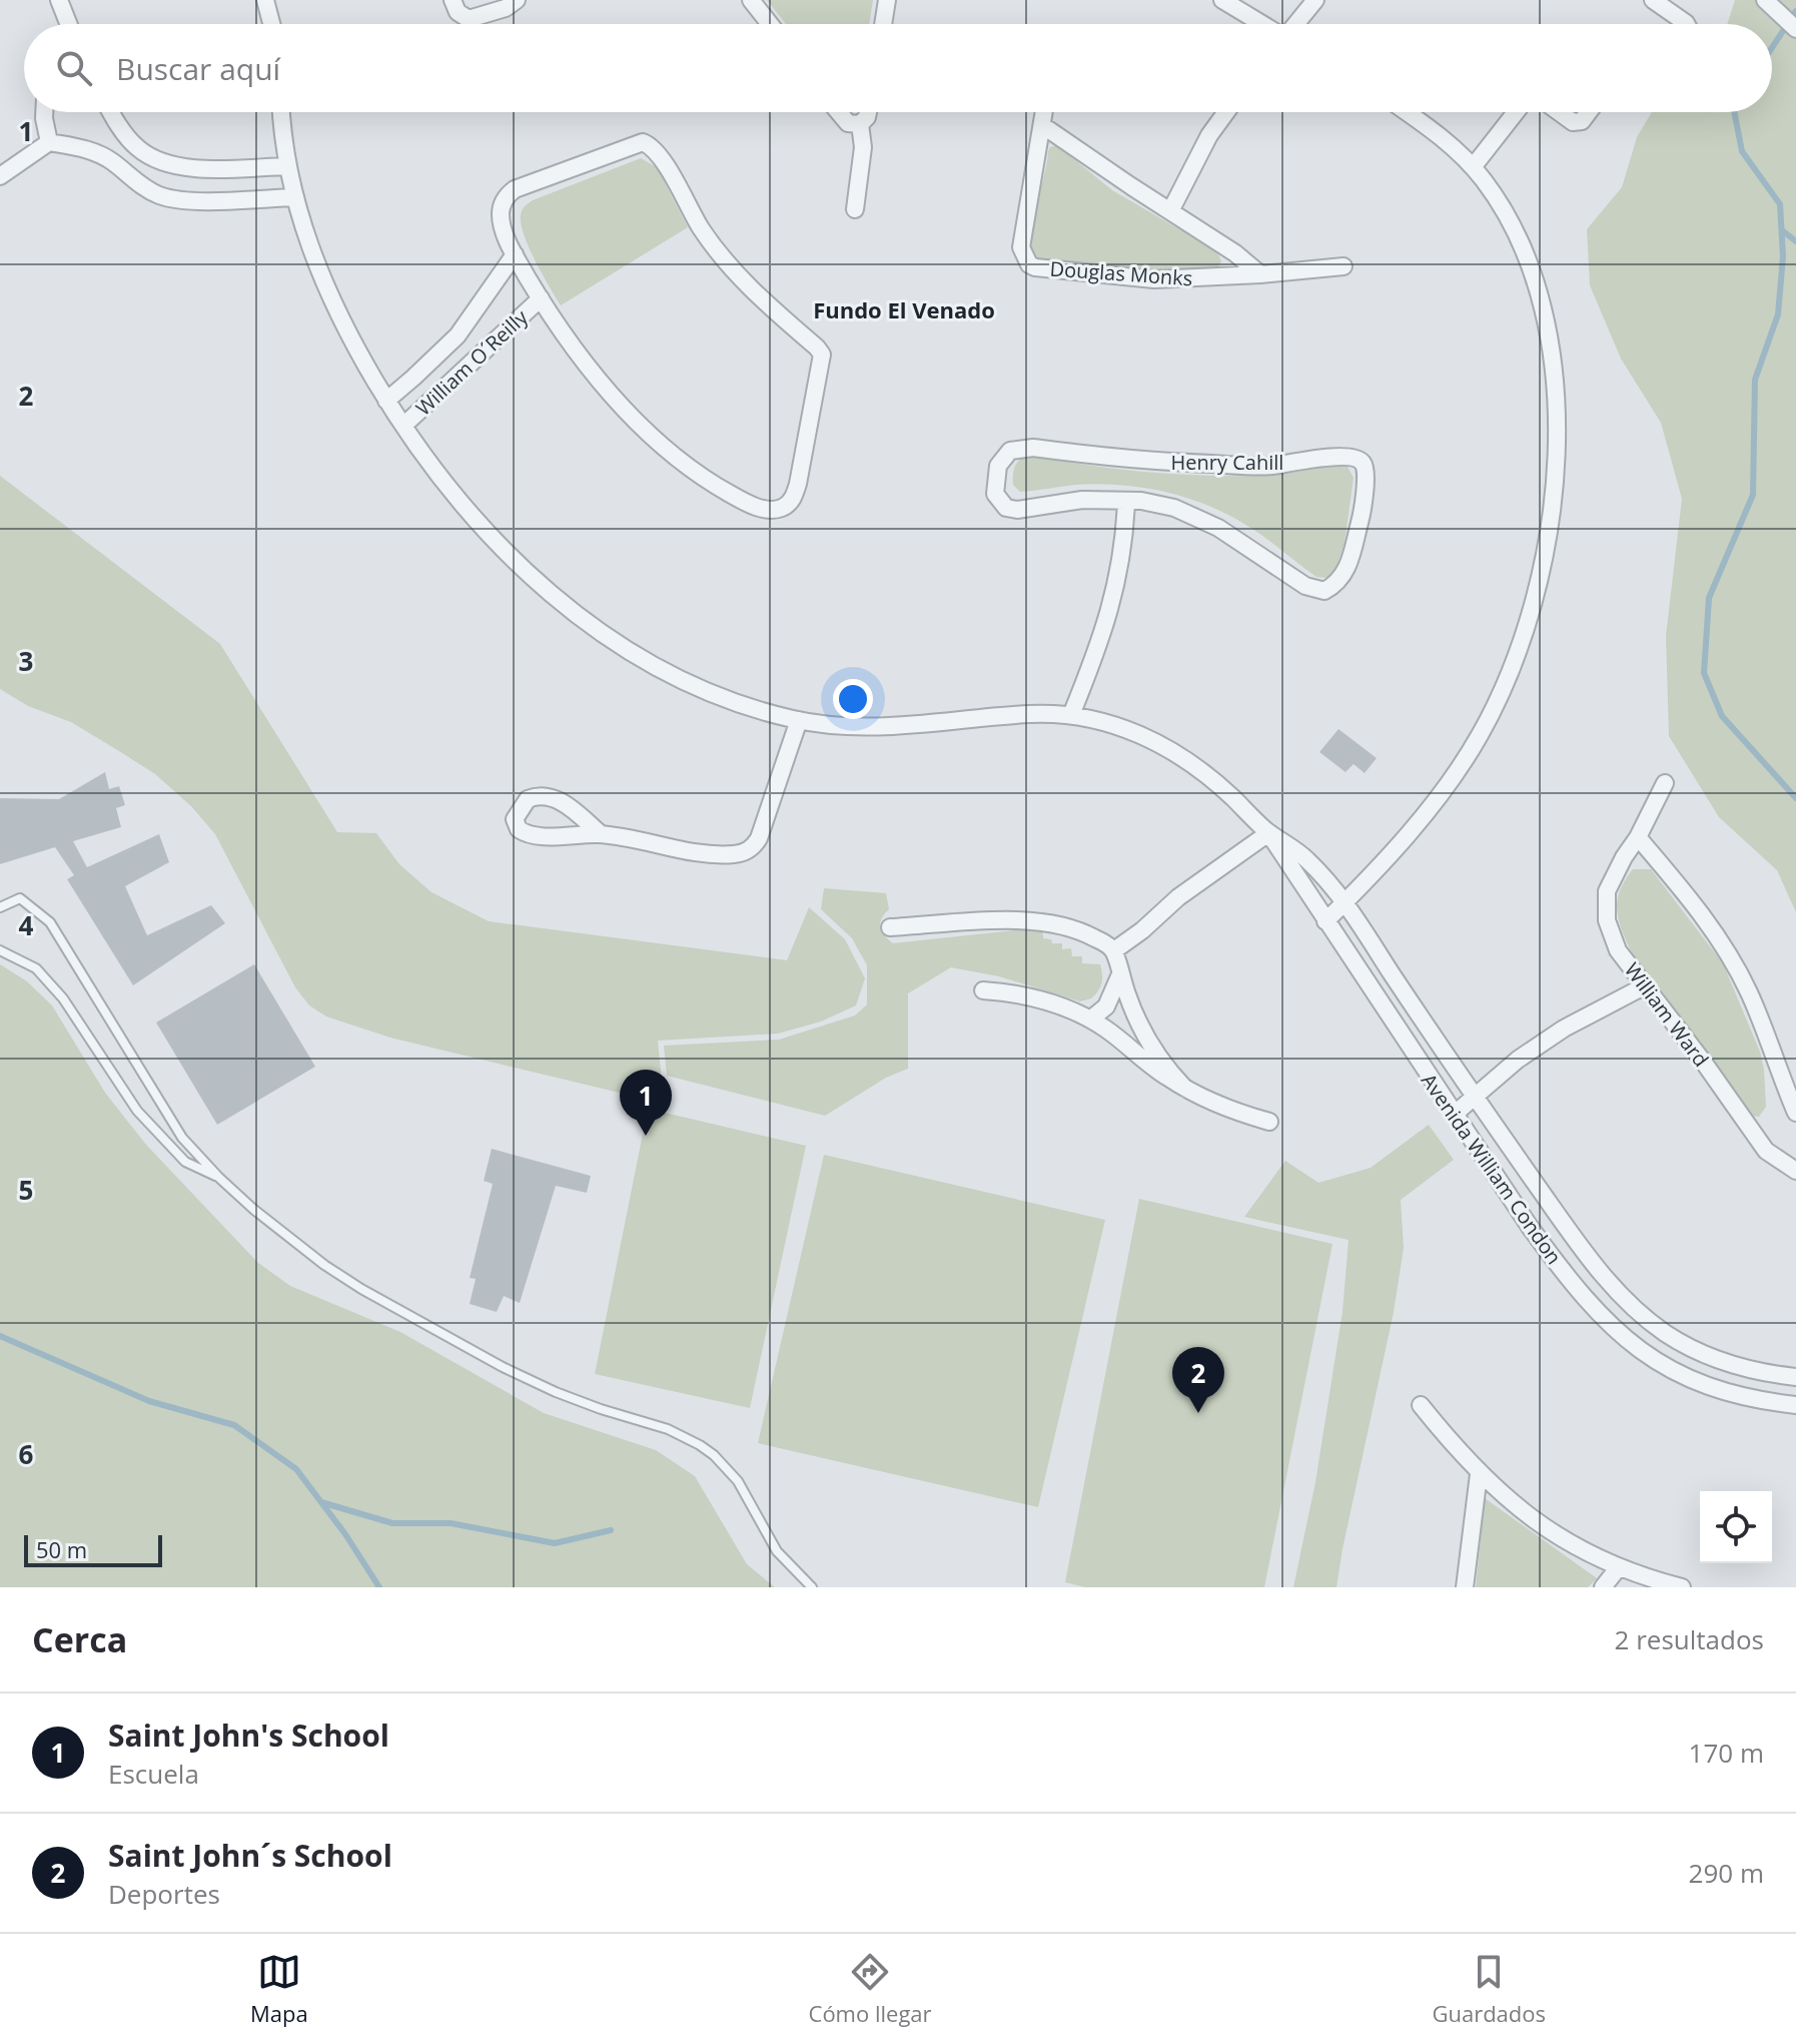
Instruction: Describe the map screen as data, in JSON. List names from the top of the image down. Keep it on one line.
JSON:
{"streets":{"street":["Douglas Monks","William O´Reilly","Henry Cahill","William Ward","Avenida William Condon"]},"crossings":[["William O´Reilly","Avenida William Condon"]],"districts":["Fundo El Venado"],"scale_bar":"50 m","page":{"search":"Buscar aquí","pins":["1","2"],"scale":"50 m","heading":["Cerca","2 resultados"],"list":[{"mark":"1","name":"Saint John's School","note":"Escuela","value":"170 m"},{"mark":"2","name":"Saint John´s School","note":"Deportes","value":"290 m"}],"nav":["Mapa","Cómo llegar","Guardados"]},"grid":{"rows":["1","2","3","4","5","6"]}}
